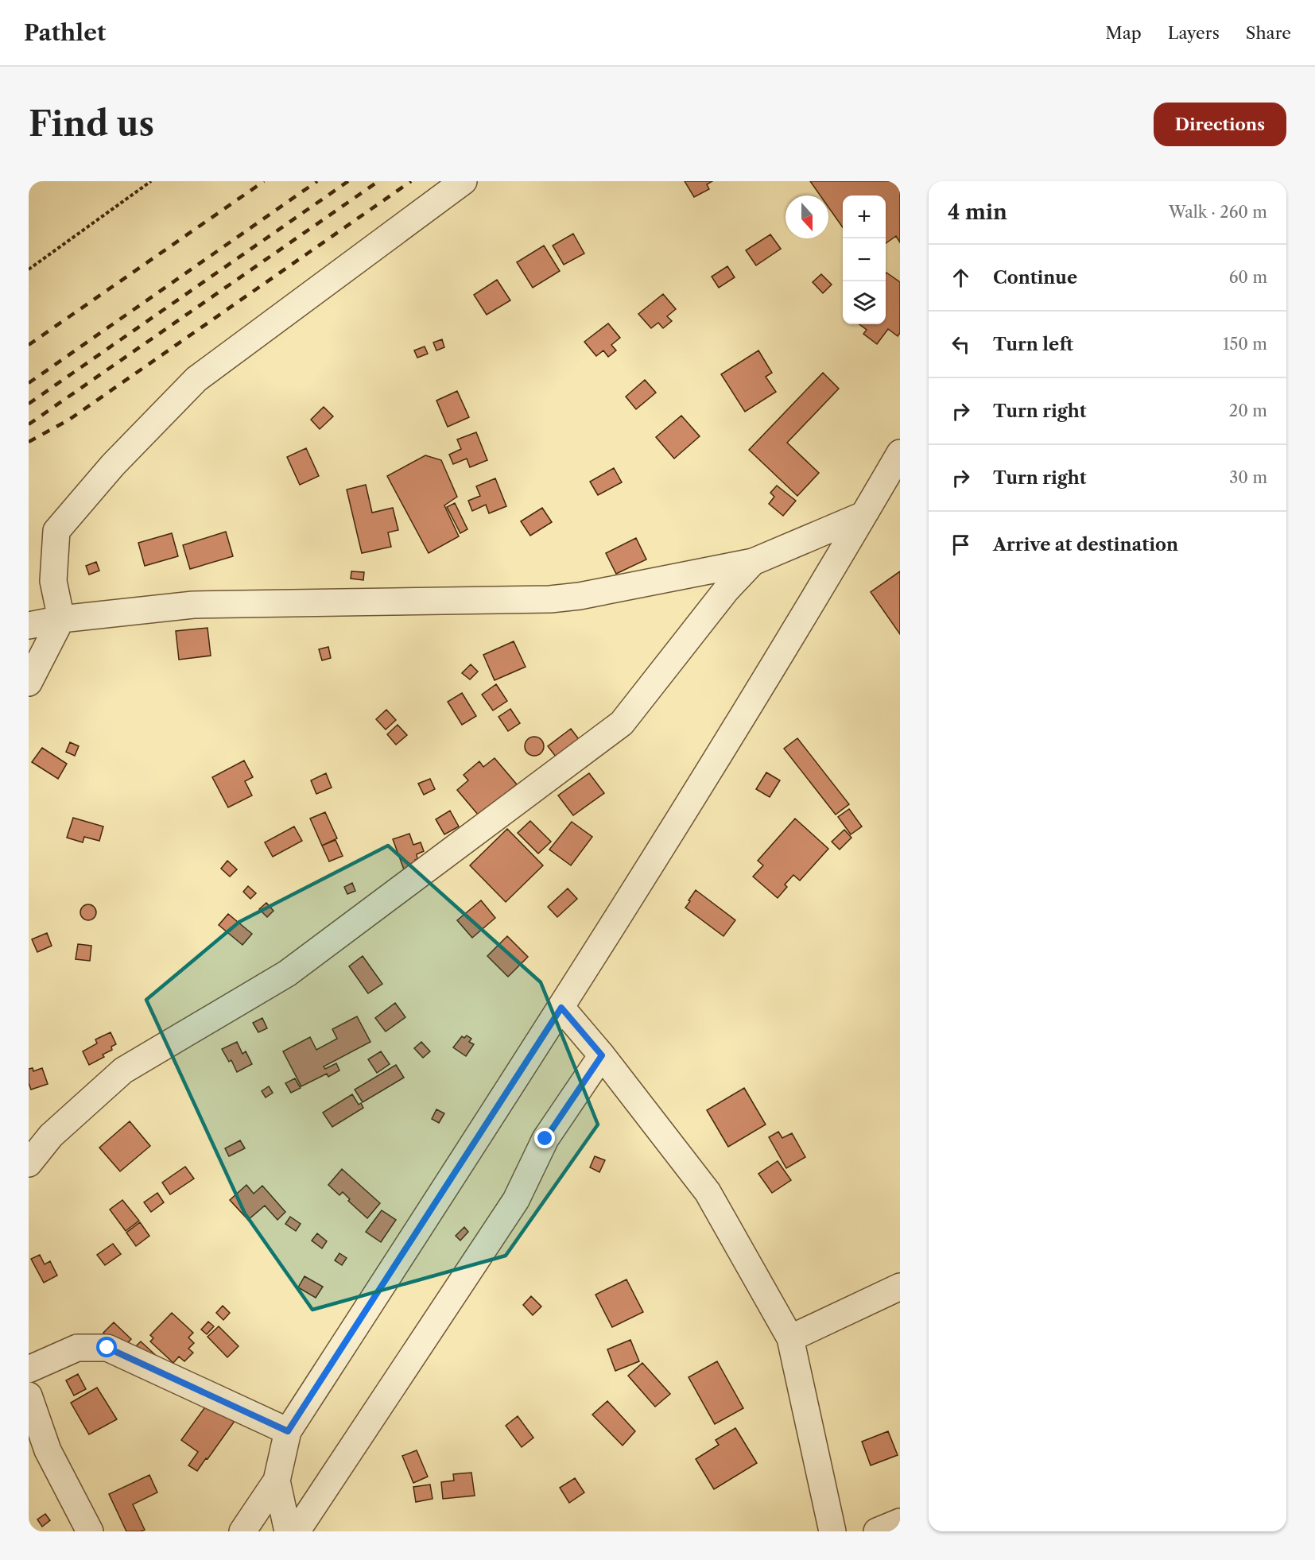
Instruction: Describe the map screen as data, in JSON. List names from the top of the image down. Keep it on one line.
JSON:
{"north":"bottom","page":{"header":"Pathlet","nav":["Map","Layers","Share"],"buttons":"Directions","title":"Find us","heading":["4 min","Walk · 260 m"],"map_buttons":["+","−"],"list":[["Continue","60 m"],["Turn left","150 m"],["Turn right","20 m"],["Turn right","30 m"],"Arrive at destination"]}}
